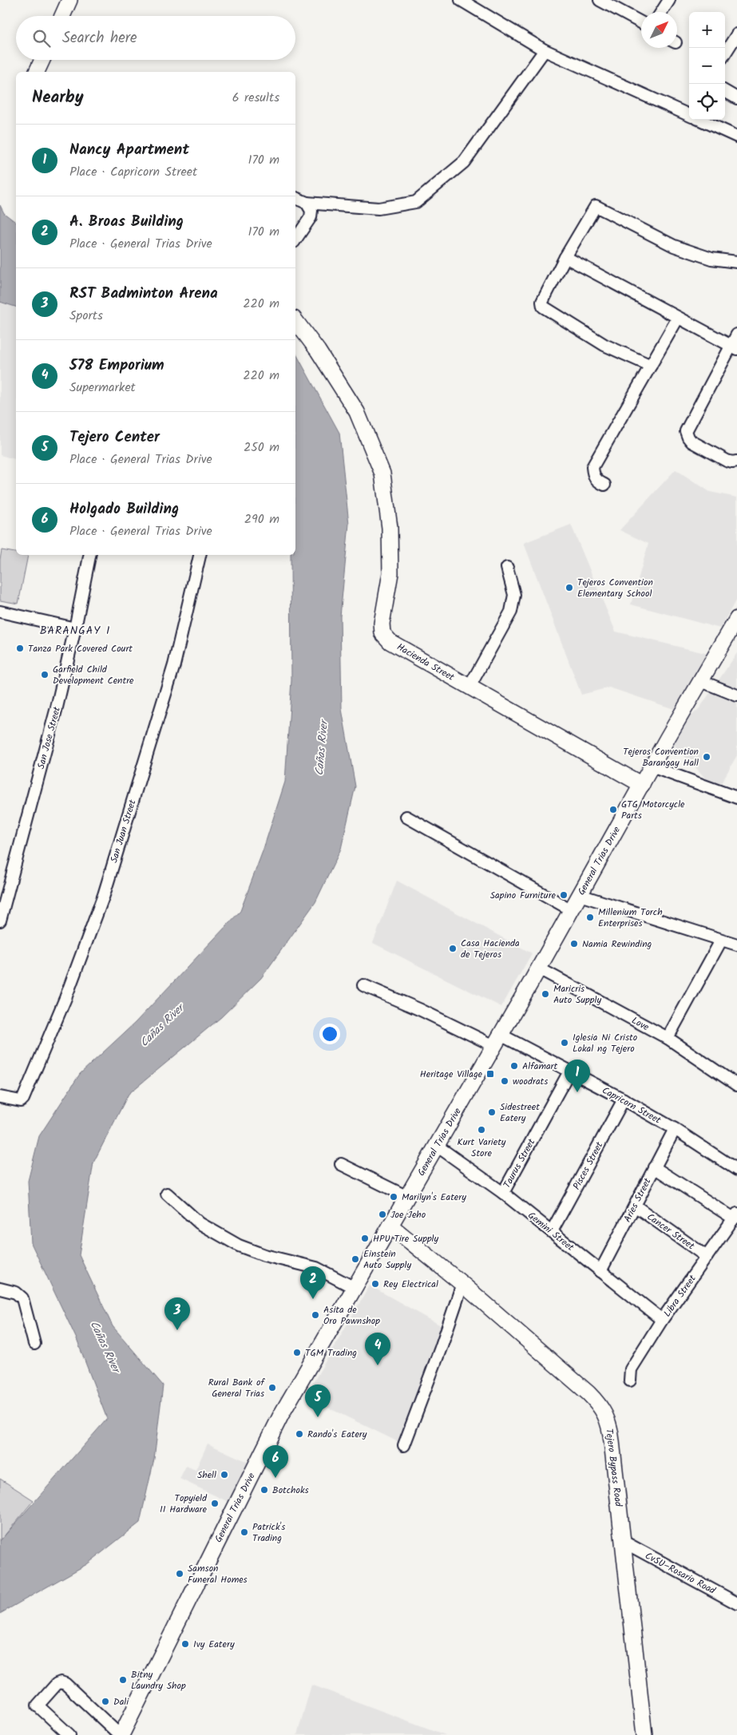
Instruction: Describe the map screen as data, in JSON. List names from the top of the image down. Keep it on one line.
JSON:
{"streets":{"street":["Hacienda Street","San Jose Street","San Juan Street","General Trias Drive","Love","Capricorn Street","Taurus Street","Pisces Street","Aries Street","Gemini Street","Cancer Street","Libra Street","Tejero Bypass Road","CvSU–Rosario Road"]},"crossings":[["Hacienda Street","General Trias Drive"],["General Trias Drive","Love"],["General Trias Drive","Capricorn Street"],["General Trias Drive","Gemini Street"],["General Trias Drive","Tejero Bypass Road"],["Capricorn Street","Taurus Street"],["Capricorn Street","Pisces Street"],["Capricorn Street","Aries Street"],["Taurus Street","Gemini Street"],["Pisces Street","Gemini Street"],["Aries Street","Gemini Street"],["Aries Street","Cancer Street"],["Gemini Street","Libra Street"],["Cancer Street","Libra Street"],["Tejero Bypass Road","CvSU–Rosario Road"]],"districts":["BARANGAY I"],"water":["Cañas River"],"places":{"other":["Tejeros Convention Elementary School","Tanza Park Covered Court","Garfield Child Development Centre","Tejeros Convention Barangay Hall","GTG Motorcycle Parts","Sapino Furniture","Millenium Torch Enterprises","Namia Rewinding","Casa Hacienda de Tejeros","Maricris Auto Supply","Iglesia Ni Cristo Lokal ng Tejero","Alfamart","woodrats","Sidestreet Eatery","Kurt Variety Store","Marilyn's Eatery","Joe Jeho","HPU Tire Supply","Einstein Auto Supply","Rey Electrical","Asita de Oro Pawnshop","TGM Trading","Rural Bank of General Trias","Rando's Eatery","Shell","Botchoks","Topyield II Hardware","Patrick's Trading","Samson Funeral Homes","Ivy Eatery","Bitny Laundry Shop","Dali"],"transit":["Heritage Village"]},"north":"top right","page":{"map_buttons":["+","−"],"search":"Search here","heading":["Nearby","6 results"],"list":[{"mark":"1","name":"Nancy Apartment","note":"Place · Capricorn Street","value":"170 m"},{"mark":"2","name":"A. Broas Building","note":"Place · General Trias Drive","value":"170 m"},{"mark":"3","name":"RST Badminton Arena","note":"Sports","value":"220 m"},{"mark":"4","name":"578 Emporium","note":"Supermarket","value":"220 m"},{"mark":"5","name":"Tejero Center","note":"Place · General Trias Drive","value":"250 m"},{"mark":"6","name":"Holgado Building","note":"Place · General Trias Drive","value":"290 m"}],"pins":["1","2","3","4","5","6"]}}
